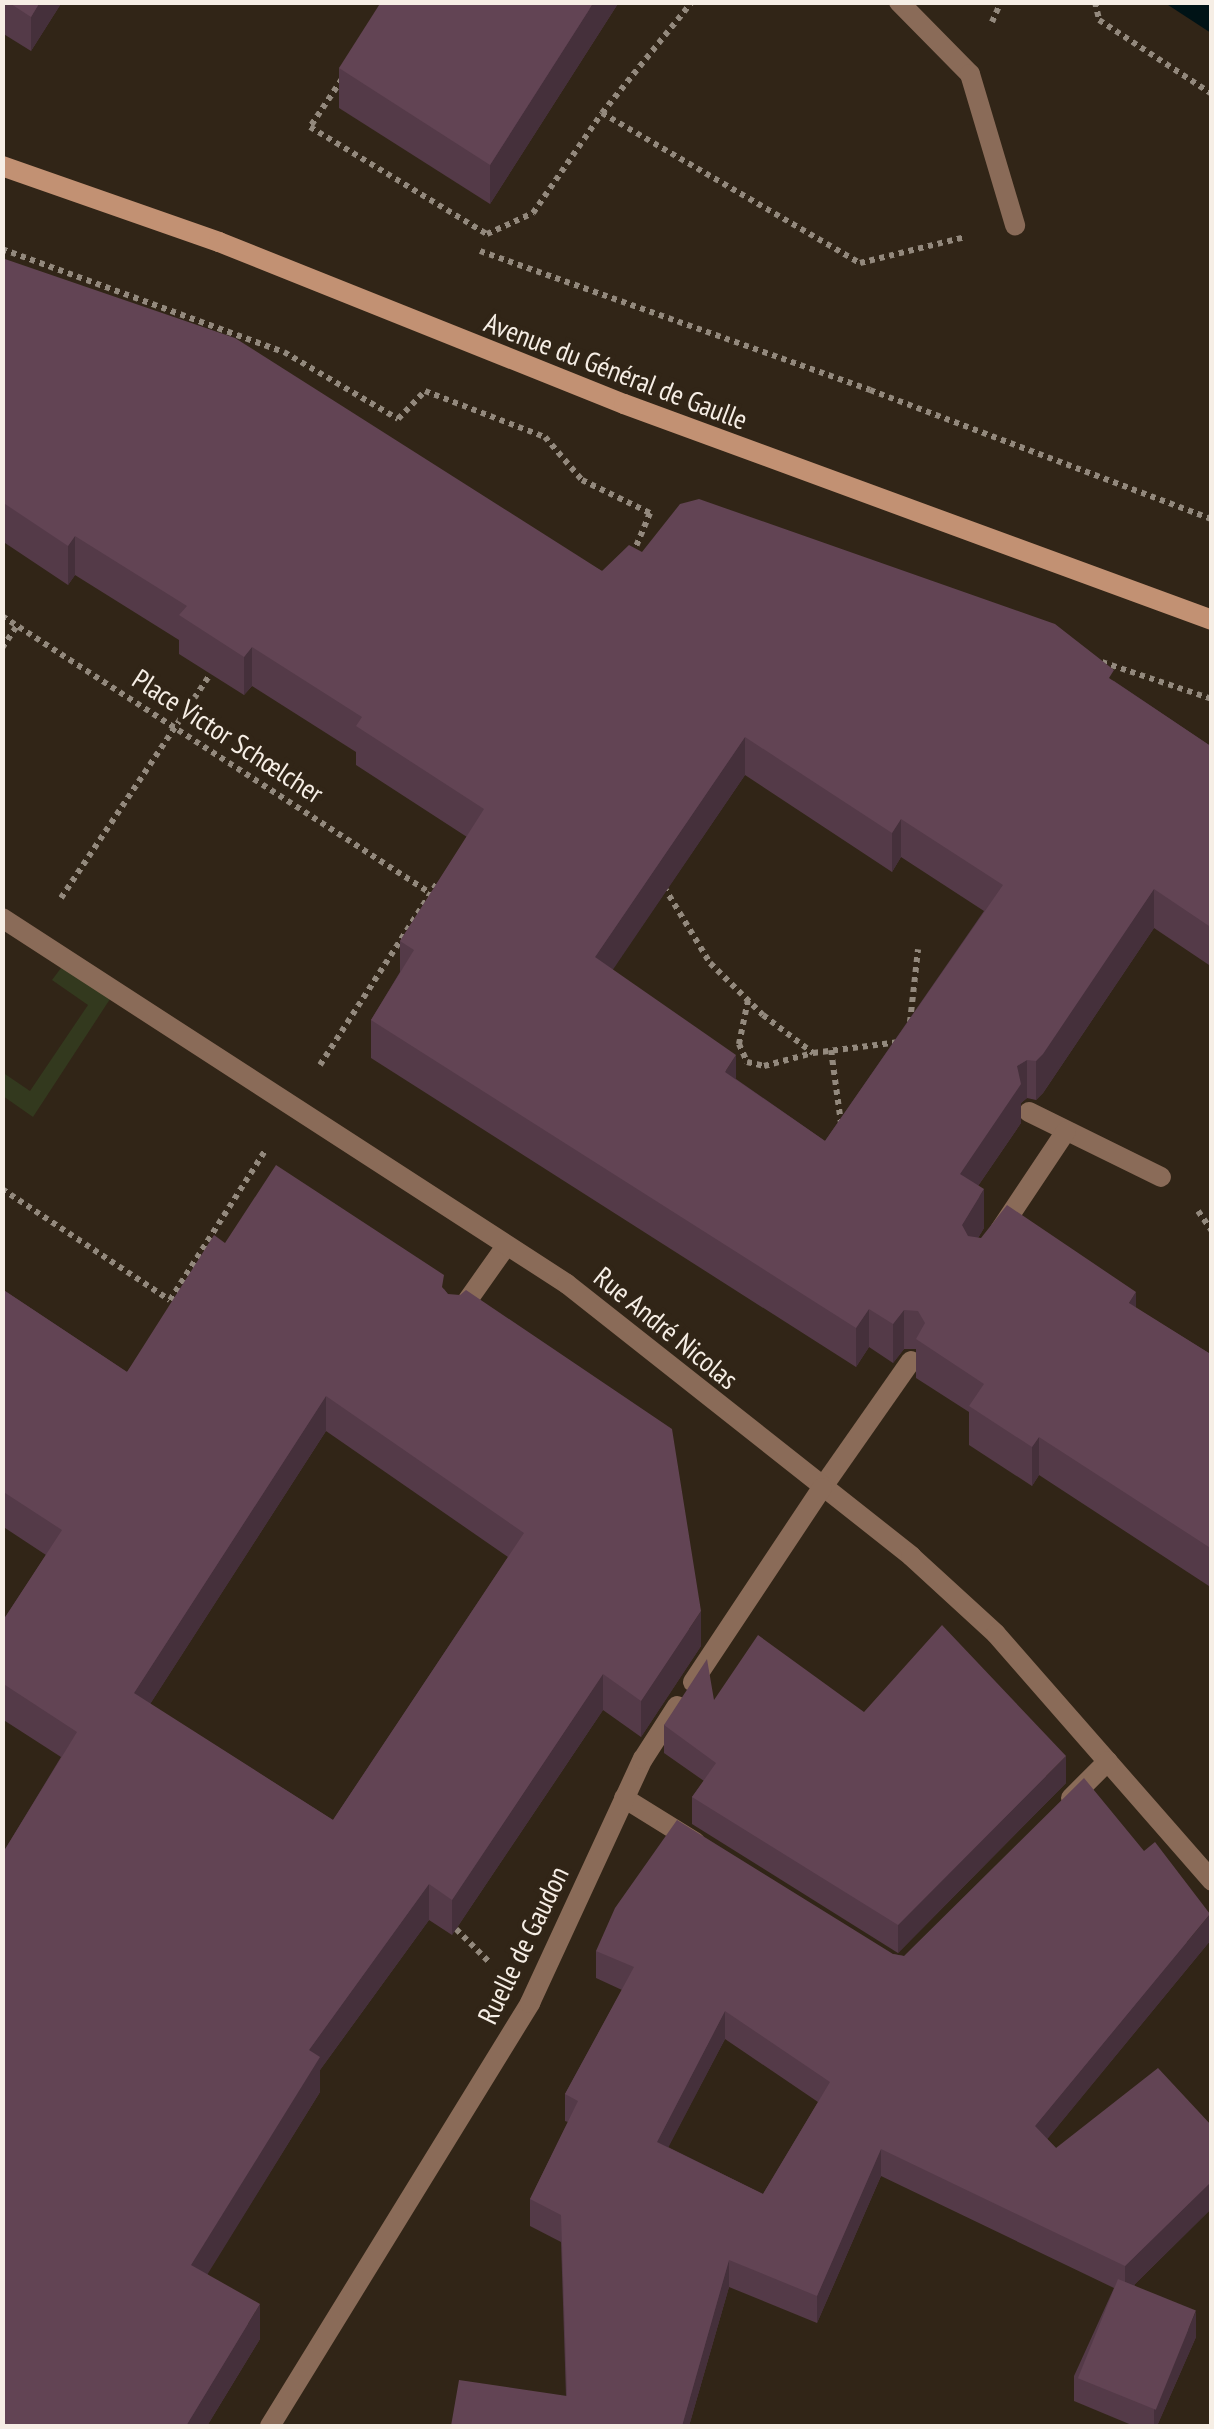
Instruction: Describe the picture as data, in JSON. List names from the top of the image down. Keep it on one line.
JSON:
{"streets":{"main road":["Avenue du Général de Gaulle"],"street":["Rue André Nicolas","Ruelle de Gaudon"],"path":["Place Victor Schœlcher"]},"crossings":[["Rue André Nicolas","Ruelle de Gaudon"]]}
